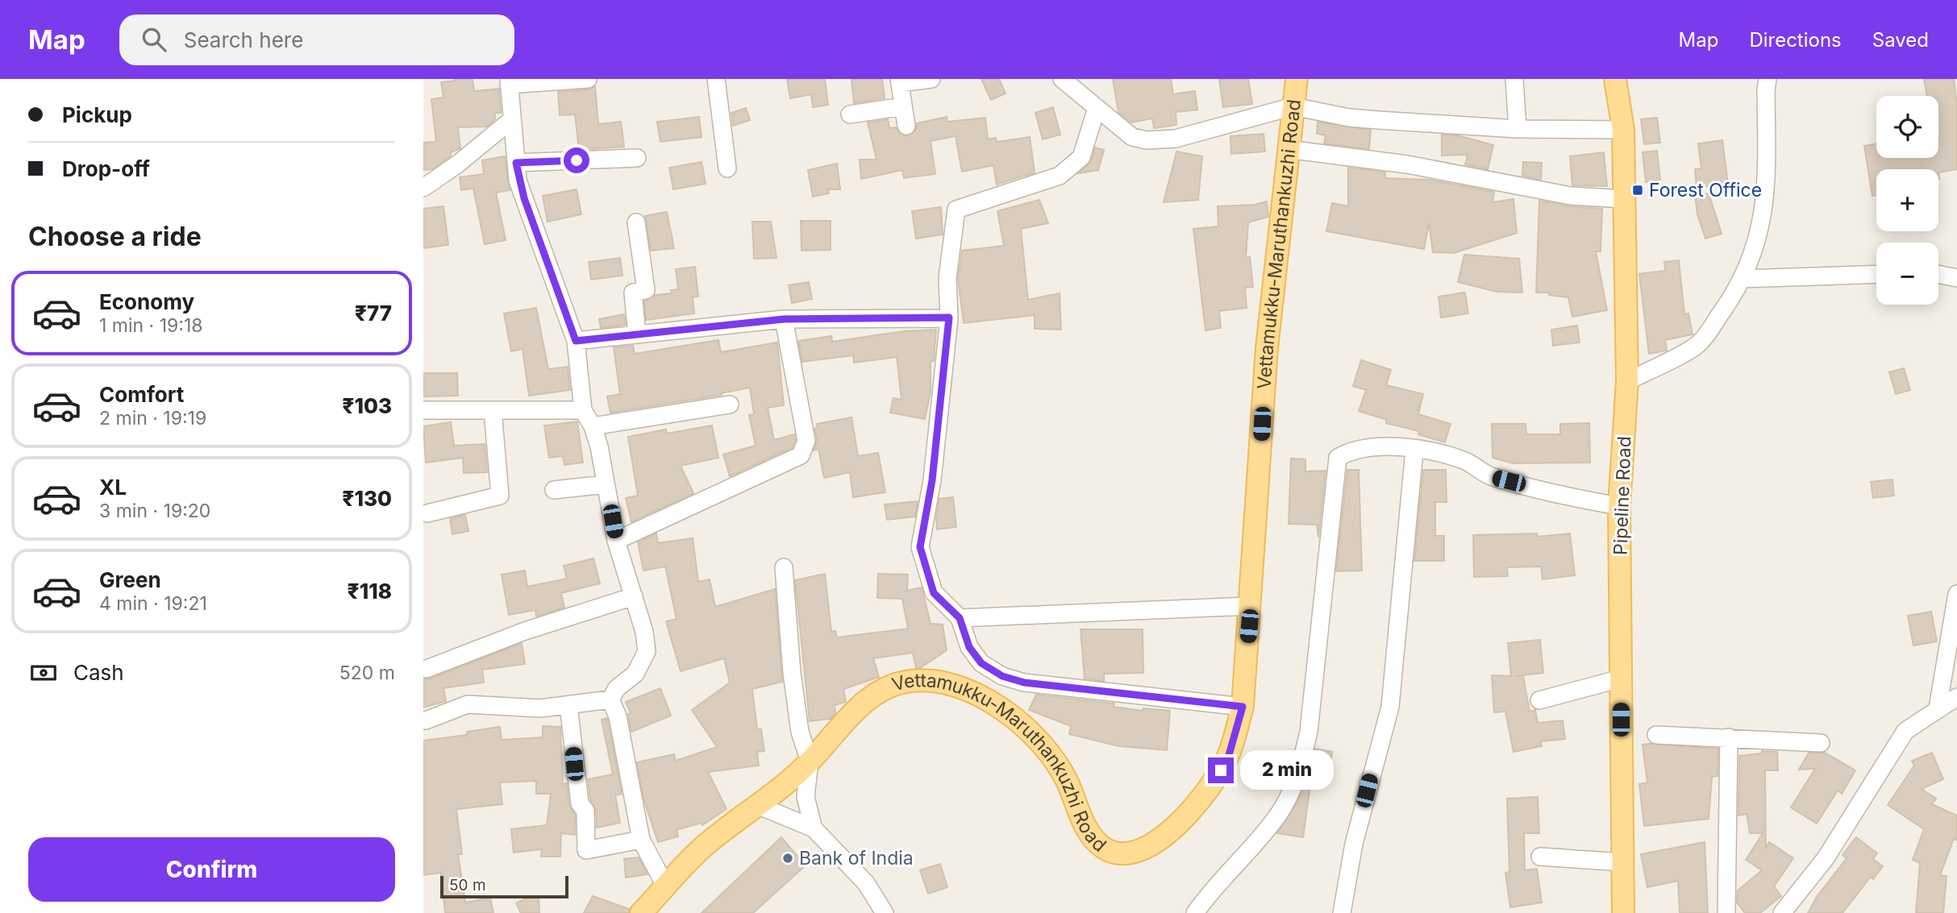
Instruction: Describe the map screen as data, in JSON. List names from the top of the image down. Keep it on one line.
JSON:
{"streets":{"main road":["Vettamukku-Maruthankuzhi Road","Pipeline Road"]},"places":{"transit":["Forest Office"],"other":["Bank of India"]},"scale_bar":"50 m","page":{"header":"Map","search":"Search here","nav":["Map","Directions","Saved"],"banner":["Pickup","Drop-off"],"map_buttons":["+","−"],"heading":"Choose a ride","list":[{"name":"Economy","note":"1 min · 19:18","value":"₹77"},{"name":"Comfort","note":"2 min · 19:19","value":"₹103"},{"name":"XL","note":"3 min · 19:20","value":"₹130"},{"name":"Green","note":"4 min · 19:21","value":"₹118"}],"pay":["Cash","520 m"],"bubble":"2 min","buttons":"Confirm","scale":"50 m"}}
